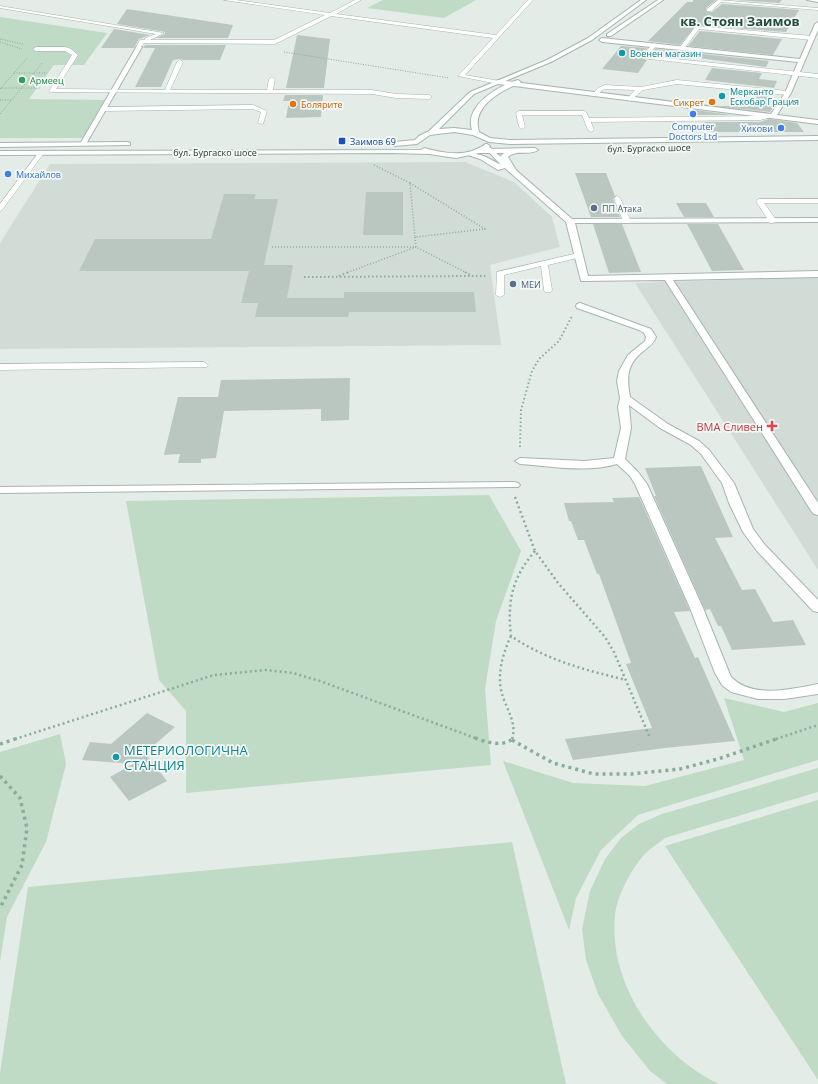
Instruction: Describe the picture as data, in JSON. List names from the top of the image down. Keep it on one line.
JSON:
{"streets":{"street":["бул. Бургаско шосе"]},"districts":["кв. Стоян Заимов"],"places":{"other":["Военен магазин","Армеец","Мерканто Ескобар Грация","Сикрет","Болярите","Computer Doctors Ltd","Хикови","Михайлов","ПП Атака","МЕИ","МЕТЕРИОЛОГИЧНА СТАНЦИЯ"],"transit":["Заимов 69"],"health":["ВМА Сливен"]}}
